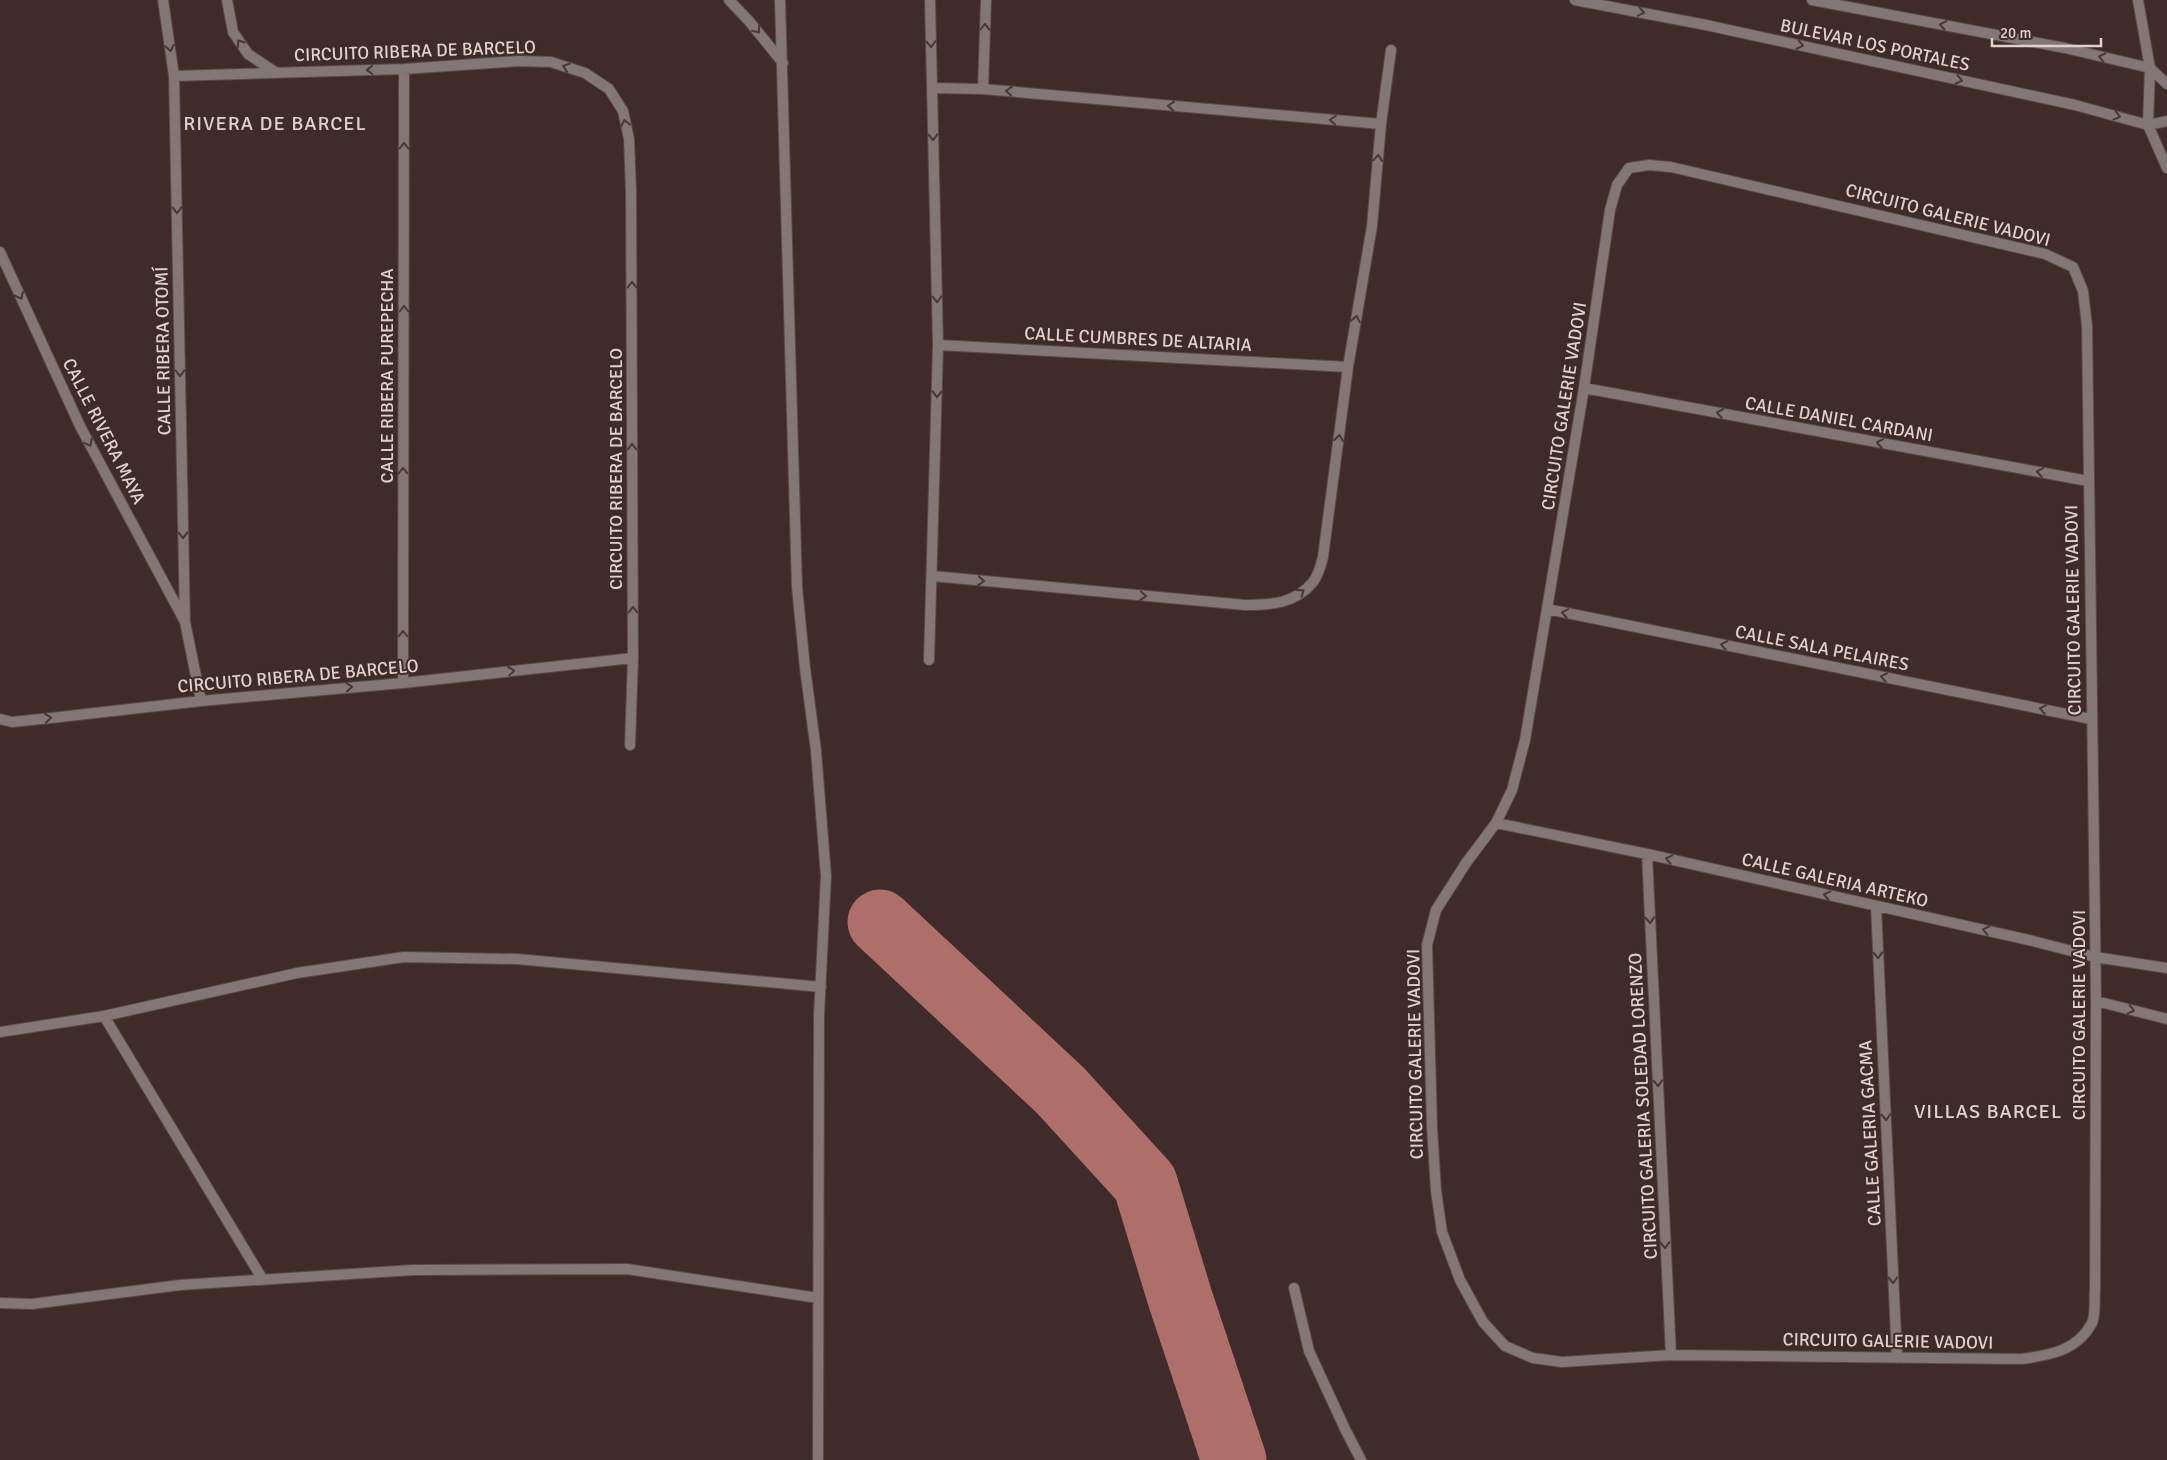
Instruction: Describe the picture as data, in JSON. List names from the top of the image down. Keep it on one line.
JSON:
{"streets":{"street":["BULEVAR LOS PORTALES","CIRCUITO RIBERA DE BARCELO","CIRCUITO GALERIE VADOVI","CALLE CUMBRES DE ALTARIA","CALLE RIBERA OTOMÍ","CALLE RIBERA PUREPECHA","CALLE DANIEL CARDANI","CALLE RIVERA MAYA","CALLE SALA PELAIRES","CALLE GALERIA ARTEKO","CIRCUITO GALERIA SOLEDAD LORENZO","CALLE GALERIA GACMA"]},"crossings":[["CIRCUITO RIBERA DE BARCELO","CALLE RIBERA OTOMÍ"],["CIRCUITO RIBERA DE BARCELO","CALLE RIBERA PUREPECHA"],["CIRCUITO GALERIE VADOVI","CALLE DANIEL CARDANI"],["CIRCUITO GALERIE VADOVI","CALLE SALA PELAIRES"],["CIRCUITO GALERIE VADOVI","CALLE GALERIA ARTEKO"],["CIRCUITO GALERIE VADOVI","CIRCUITO GALERIA SOLEDAD LORENZO"],["CIRCUITO GALERIE VADOVI","CALLE GALERIA GACMA"],["CALLE RIBERA OTOMÍ","CALLE RIVERA MAYA"],["CALLE GALERIA ARTEKO","CIRCUITO GALERIA SOLEDAD LORENZO"],["CALLE GALERIA ARTEKO","CALLE GALERIA GACMA"]],"one_way":["CALLE RIBERA OTOMÍ","CALLE RIBERA PUREPECHA","CALLE DANIEL CARDANI","CALLE RIVERA MAYA","CALLE SALA PELAIRES","CALLE GALERIA ARTEKO","CIRCUITO GALERIA SOLEDAD LORENZO","CALLE GALERIA GACMA"],"districts":["RIVERA DE BARCEL","VILLAS BARCEL"],"scale_bar":"20 m"}
